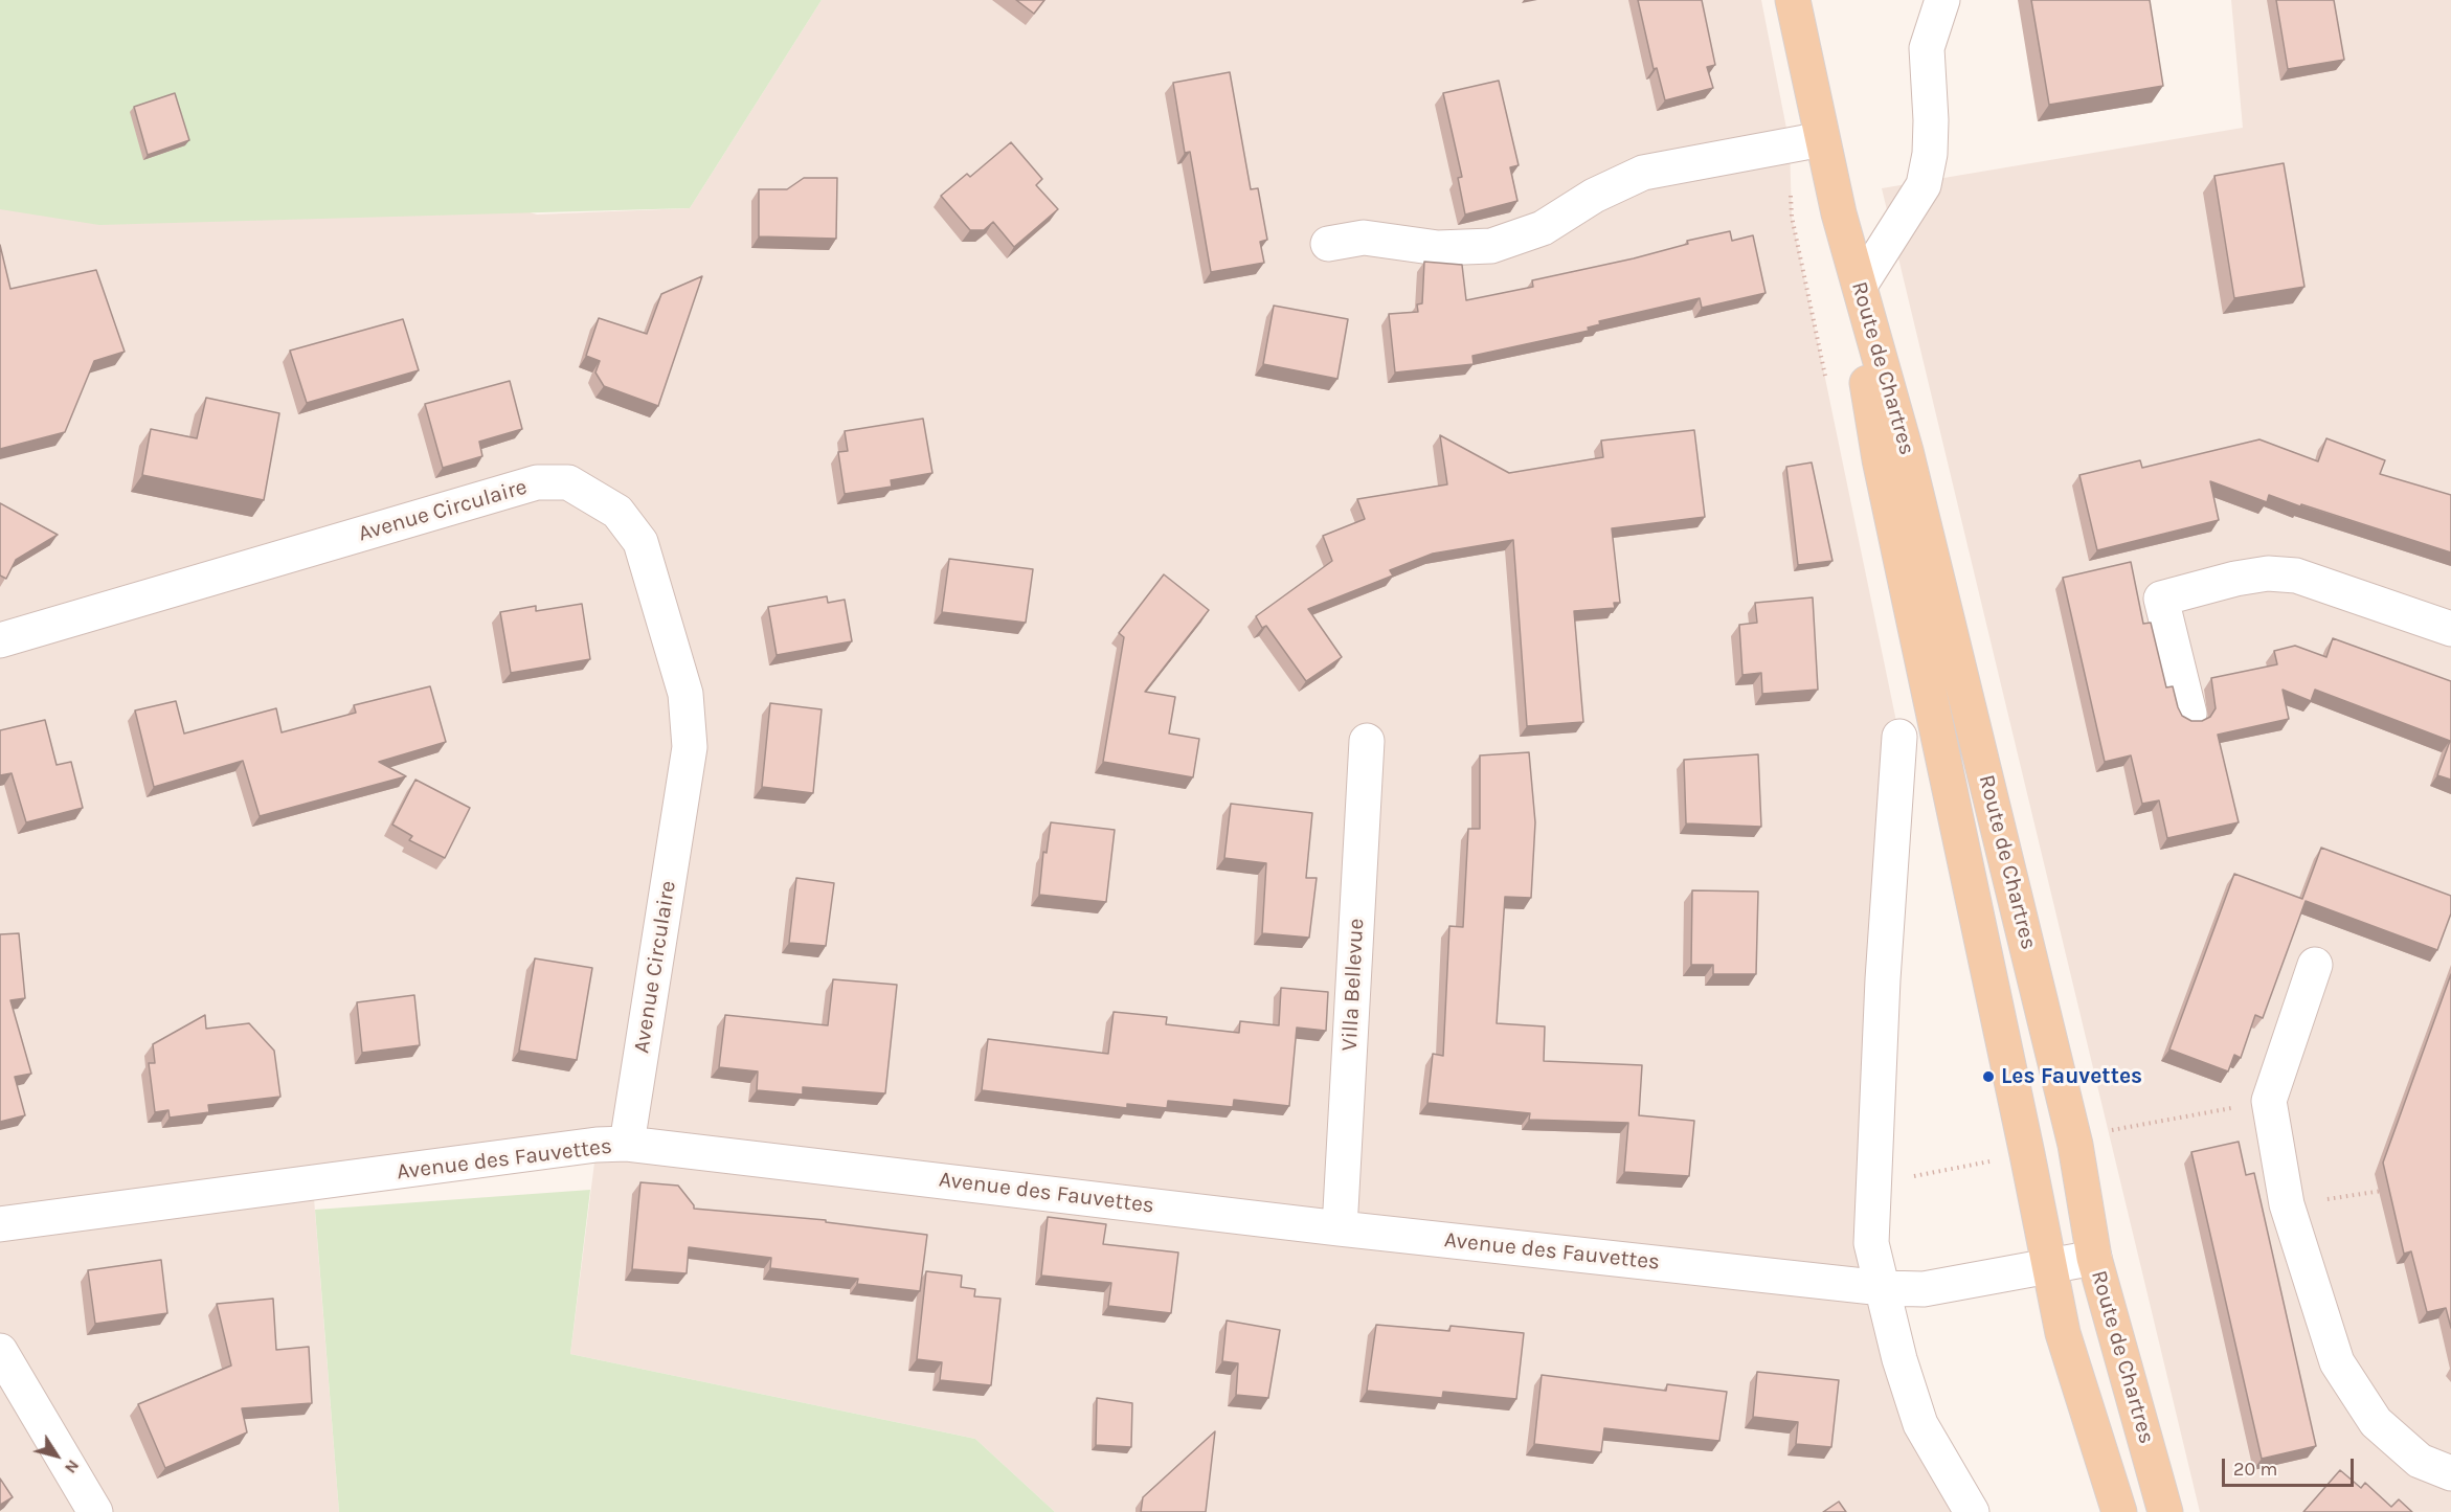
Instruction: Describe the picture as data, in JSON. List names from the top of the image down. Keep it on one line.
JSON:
{"streets":{"main road":["Route de Chartres"],"street":["Avenue Circulaire","Villa Bellevue","Avenue des Fauvettes"]},"crossings":[["Route de Chartres","Avenue des Fauvettes"],["Avenue Circulaire","Avenue des Fauvettes"],["Villa Bellevue","Avenue des Fauvettes"]],"places":["Les Fauvettes"],"scale_bar":"20 m","north":"bottom right"}
